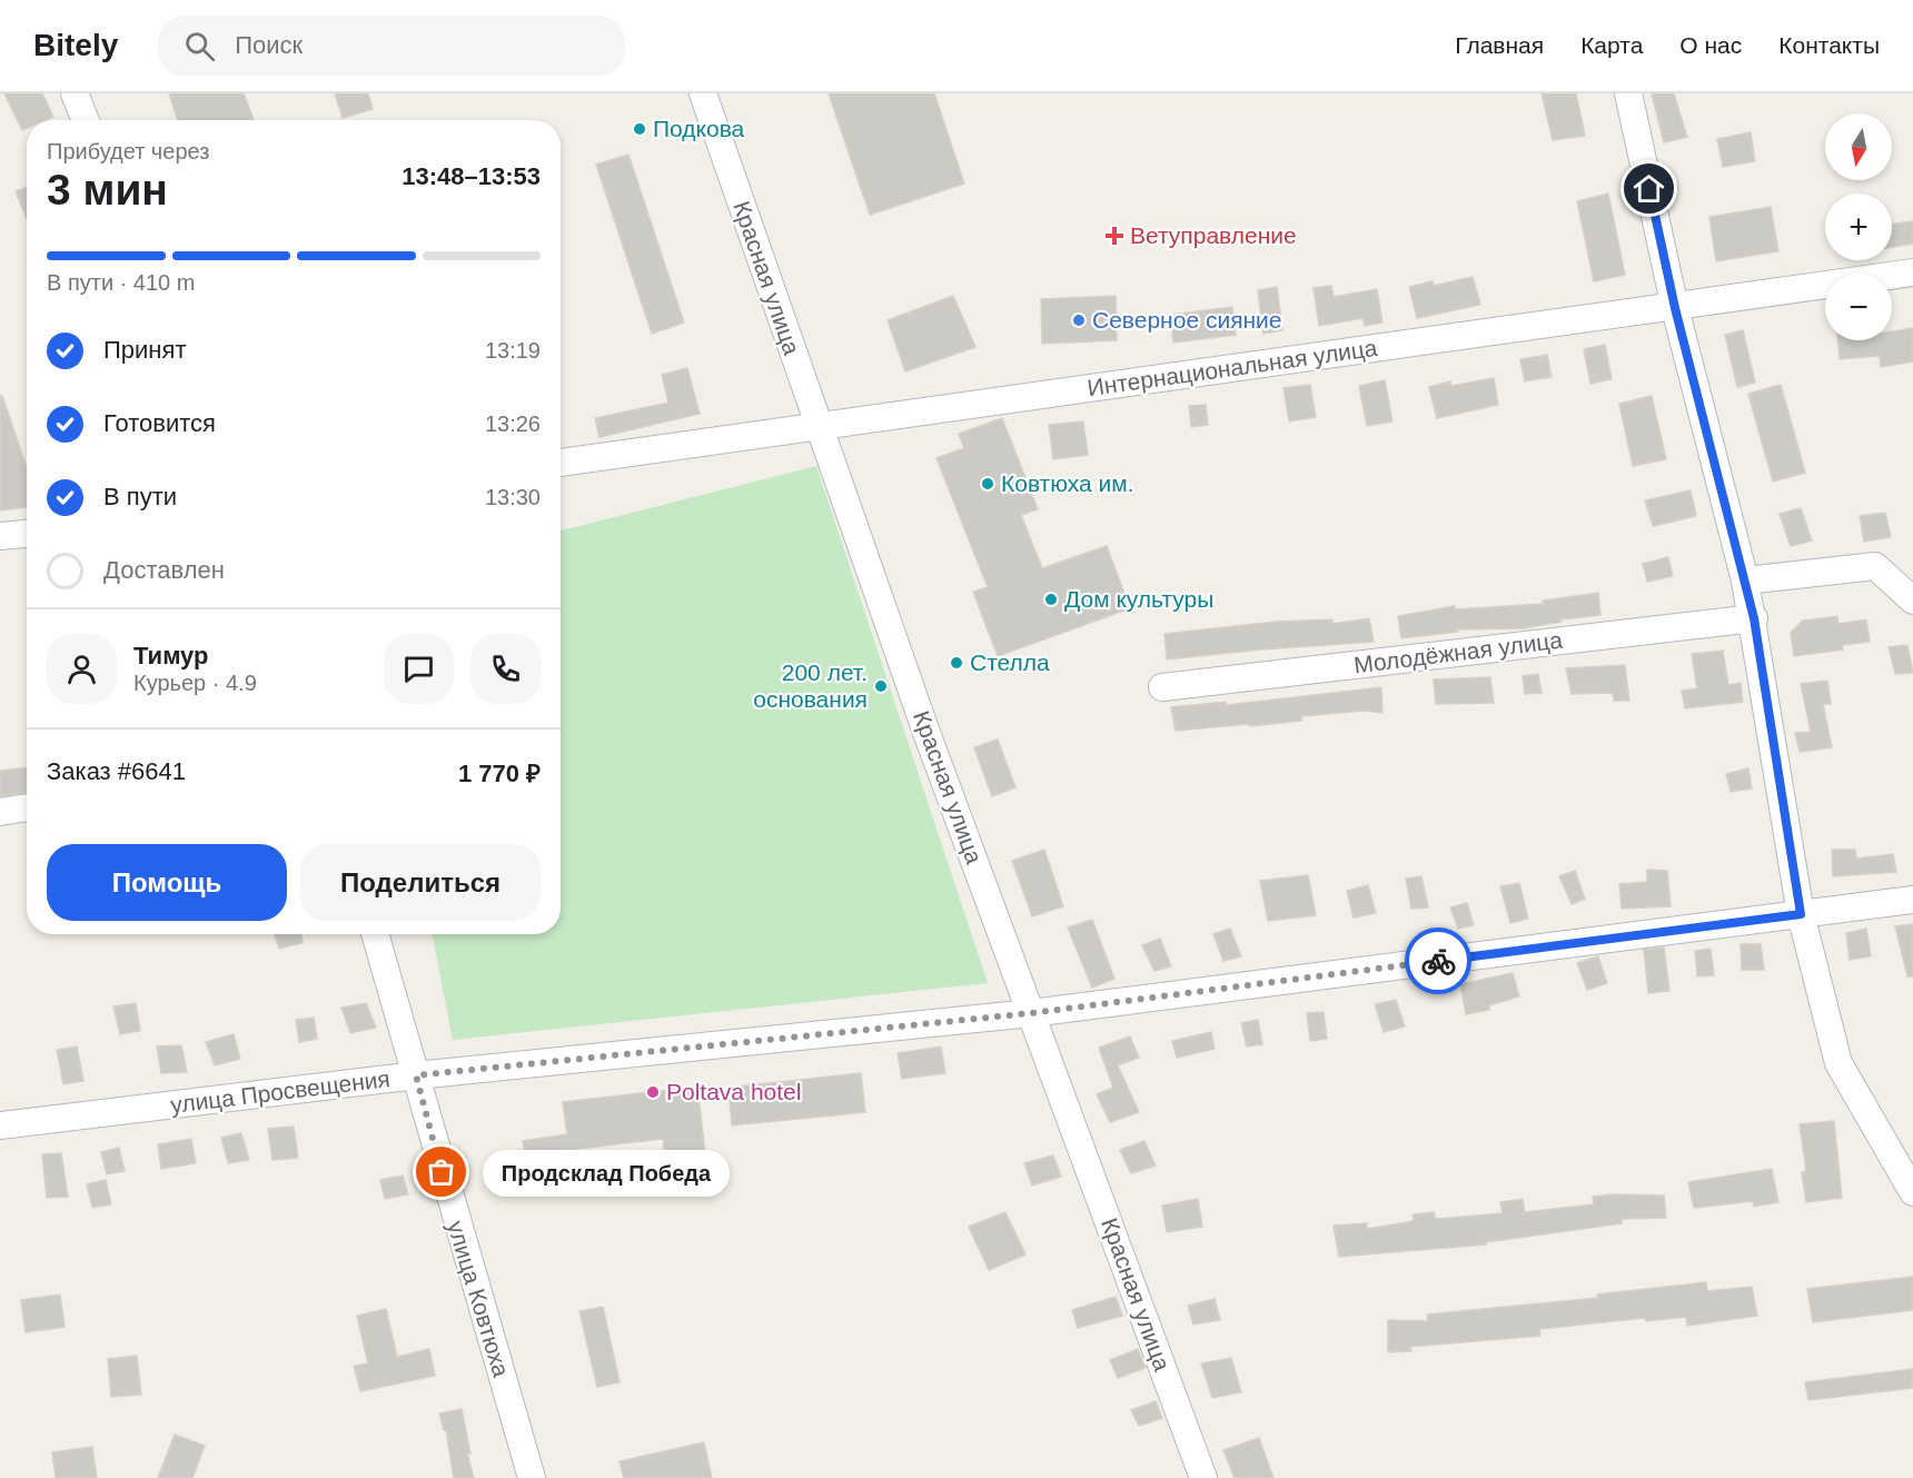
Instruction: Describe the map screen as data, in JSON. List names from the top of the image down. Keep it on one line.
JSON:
{"streets":{"street":["Красная улица","Интернациональная улица","Молодёжная улица","улица Просвещения","улица Ковтюха"]},"crossings":[["Красная улица","Интернациональная улица"],["Красная улица","улица Просвещения"],["улица Просвещения","улица Ковтюха"]],"places":{"other":["Подкова","Северное сияние","Ковтюха им.","Дом культуры","Стелла","200 лет. основания","Poltava hotel","Продсклад Победа"],"health":["Ветуправление"]},"north":"bottom","page":{"header":"Bitely","search":"Поиск","nav":["Главная","Карта","О нас","Контакты"],"map_buttons":["+","−"],"heading":["3 мин","Прибудет через","13:48–13:53"],"panel":["Тимур","Курьер · 4.9","Заказ #6641","1 770 ₽"],"bar":"В пути · 410 m","list":[["Принят","13:19"],["Готовится","13:26"],["В пути","13:30"],"Доставлен"],"buttons":["Помощь","Поделиться"],"bubble":"Продсклад Победа"}}
